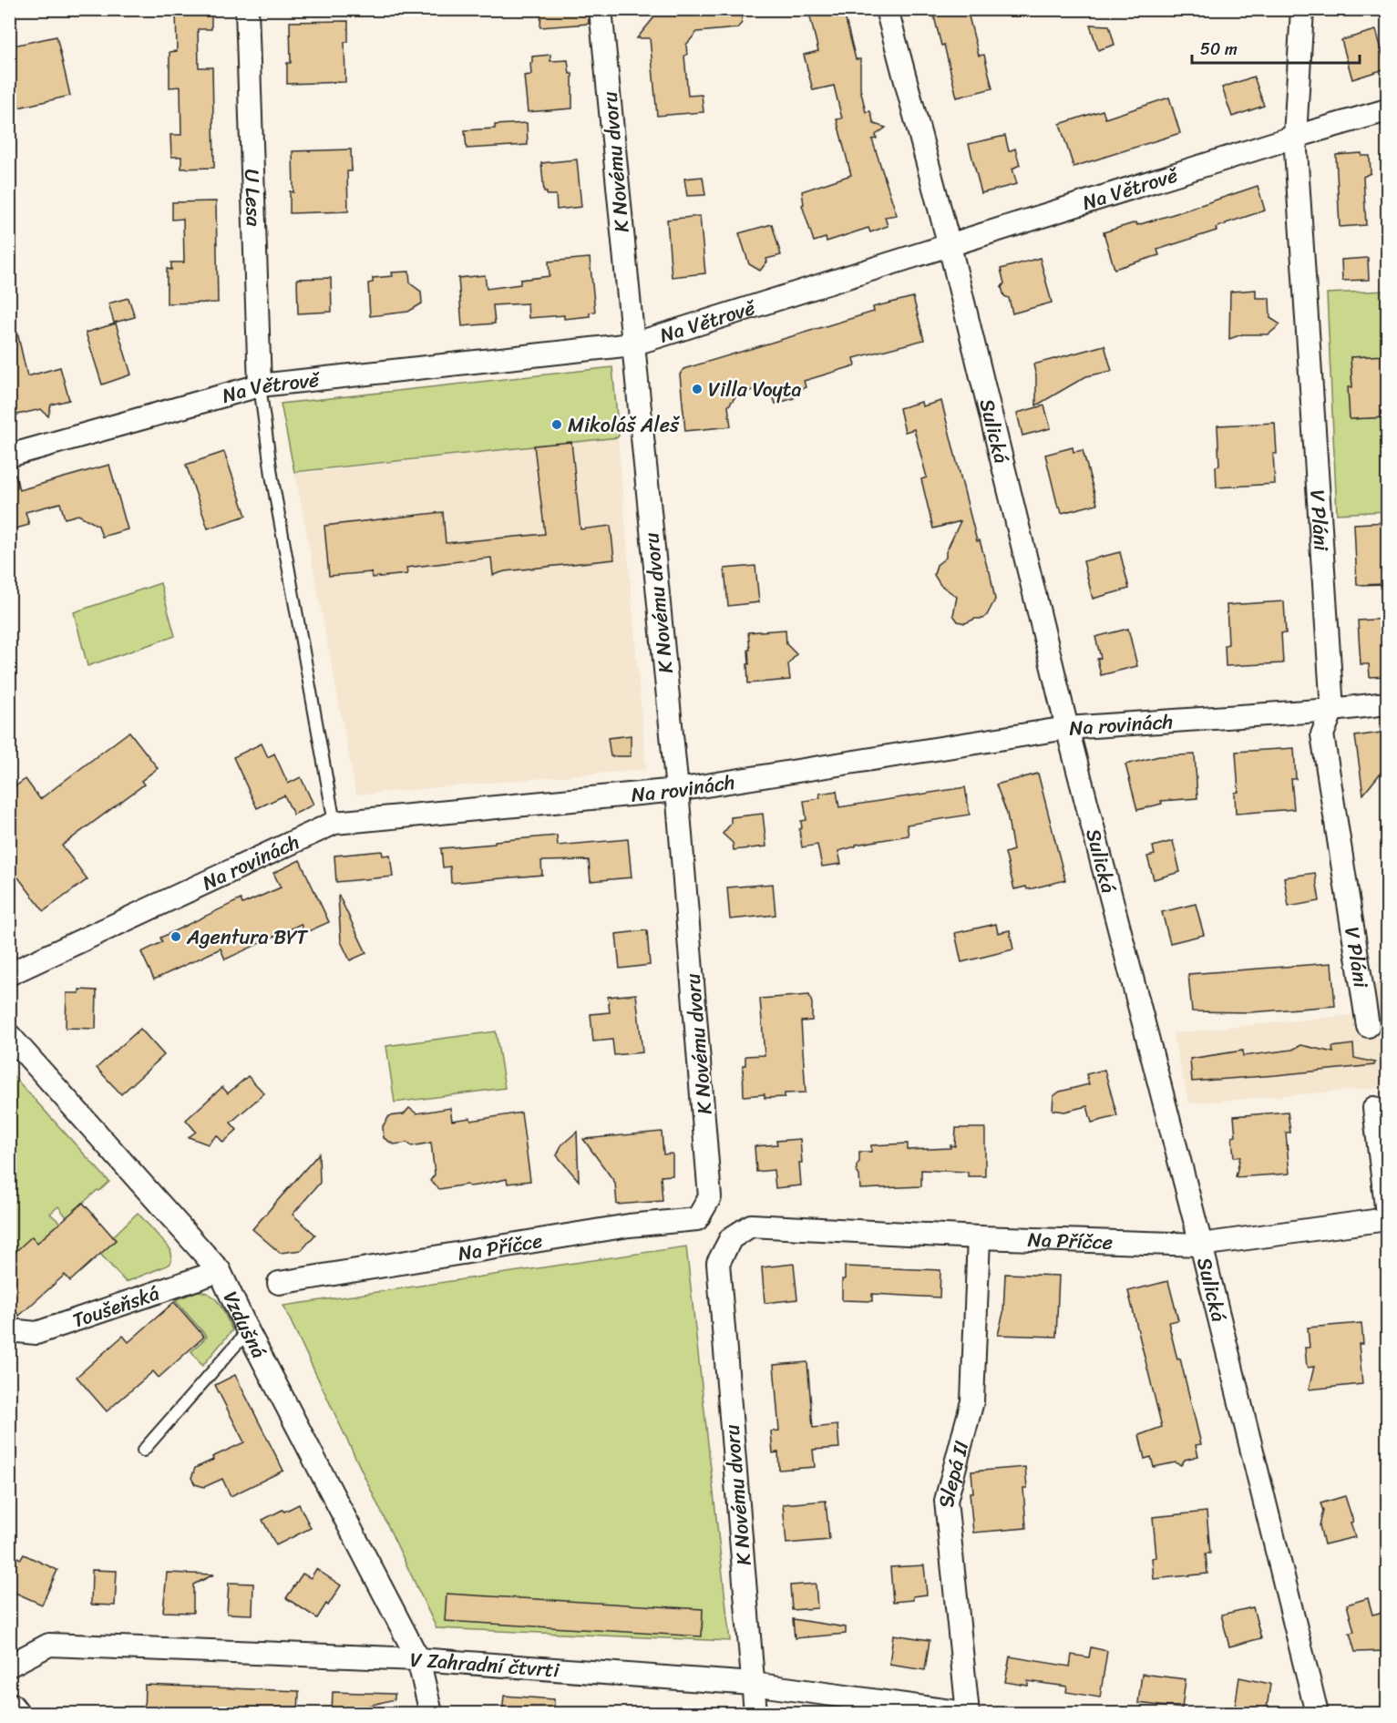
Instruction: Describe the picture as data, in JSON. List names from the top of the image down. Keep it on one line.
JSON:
{"streets":{"street":["K Novému dvoru","Na Větrově","U Lesa","Sulická","V Pláni","Na rovinách","Na Příčce","Toušeňská","Vzdušná","Slepá II","V Zahradní čtvrti"]},"crossings":[["K Novému dvoru","Na Větrově"],["K Novému dvoru","Na rovinách"],["K Novému dvoru","Na Příčce"],["K Novému dvoru","V Zahradní čtvrti"],["Na Větrově","U Lesa"],["Na Větrově","Sulická"],["Na Větrově","V Pláni"],["Sulická","Na rovinách"],["Sulická","Na Příčce"],["V Pláni","Na rovinách"],["Na Příčce","Slepá II"],["Toušeňská","Vzdušná"],["Vzdušná","V Zahradní čtvrti"],["Slepá II","V Zahradní čtvrti"]],"places":["Villa Voyta","Mikoláš Aleš","Agentura BYT"],"scale_bar":"50 m"}
